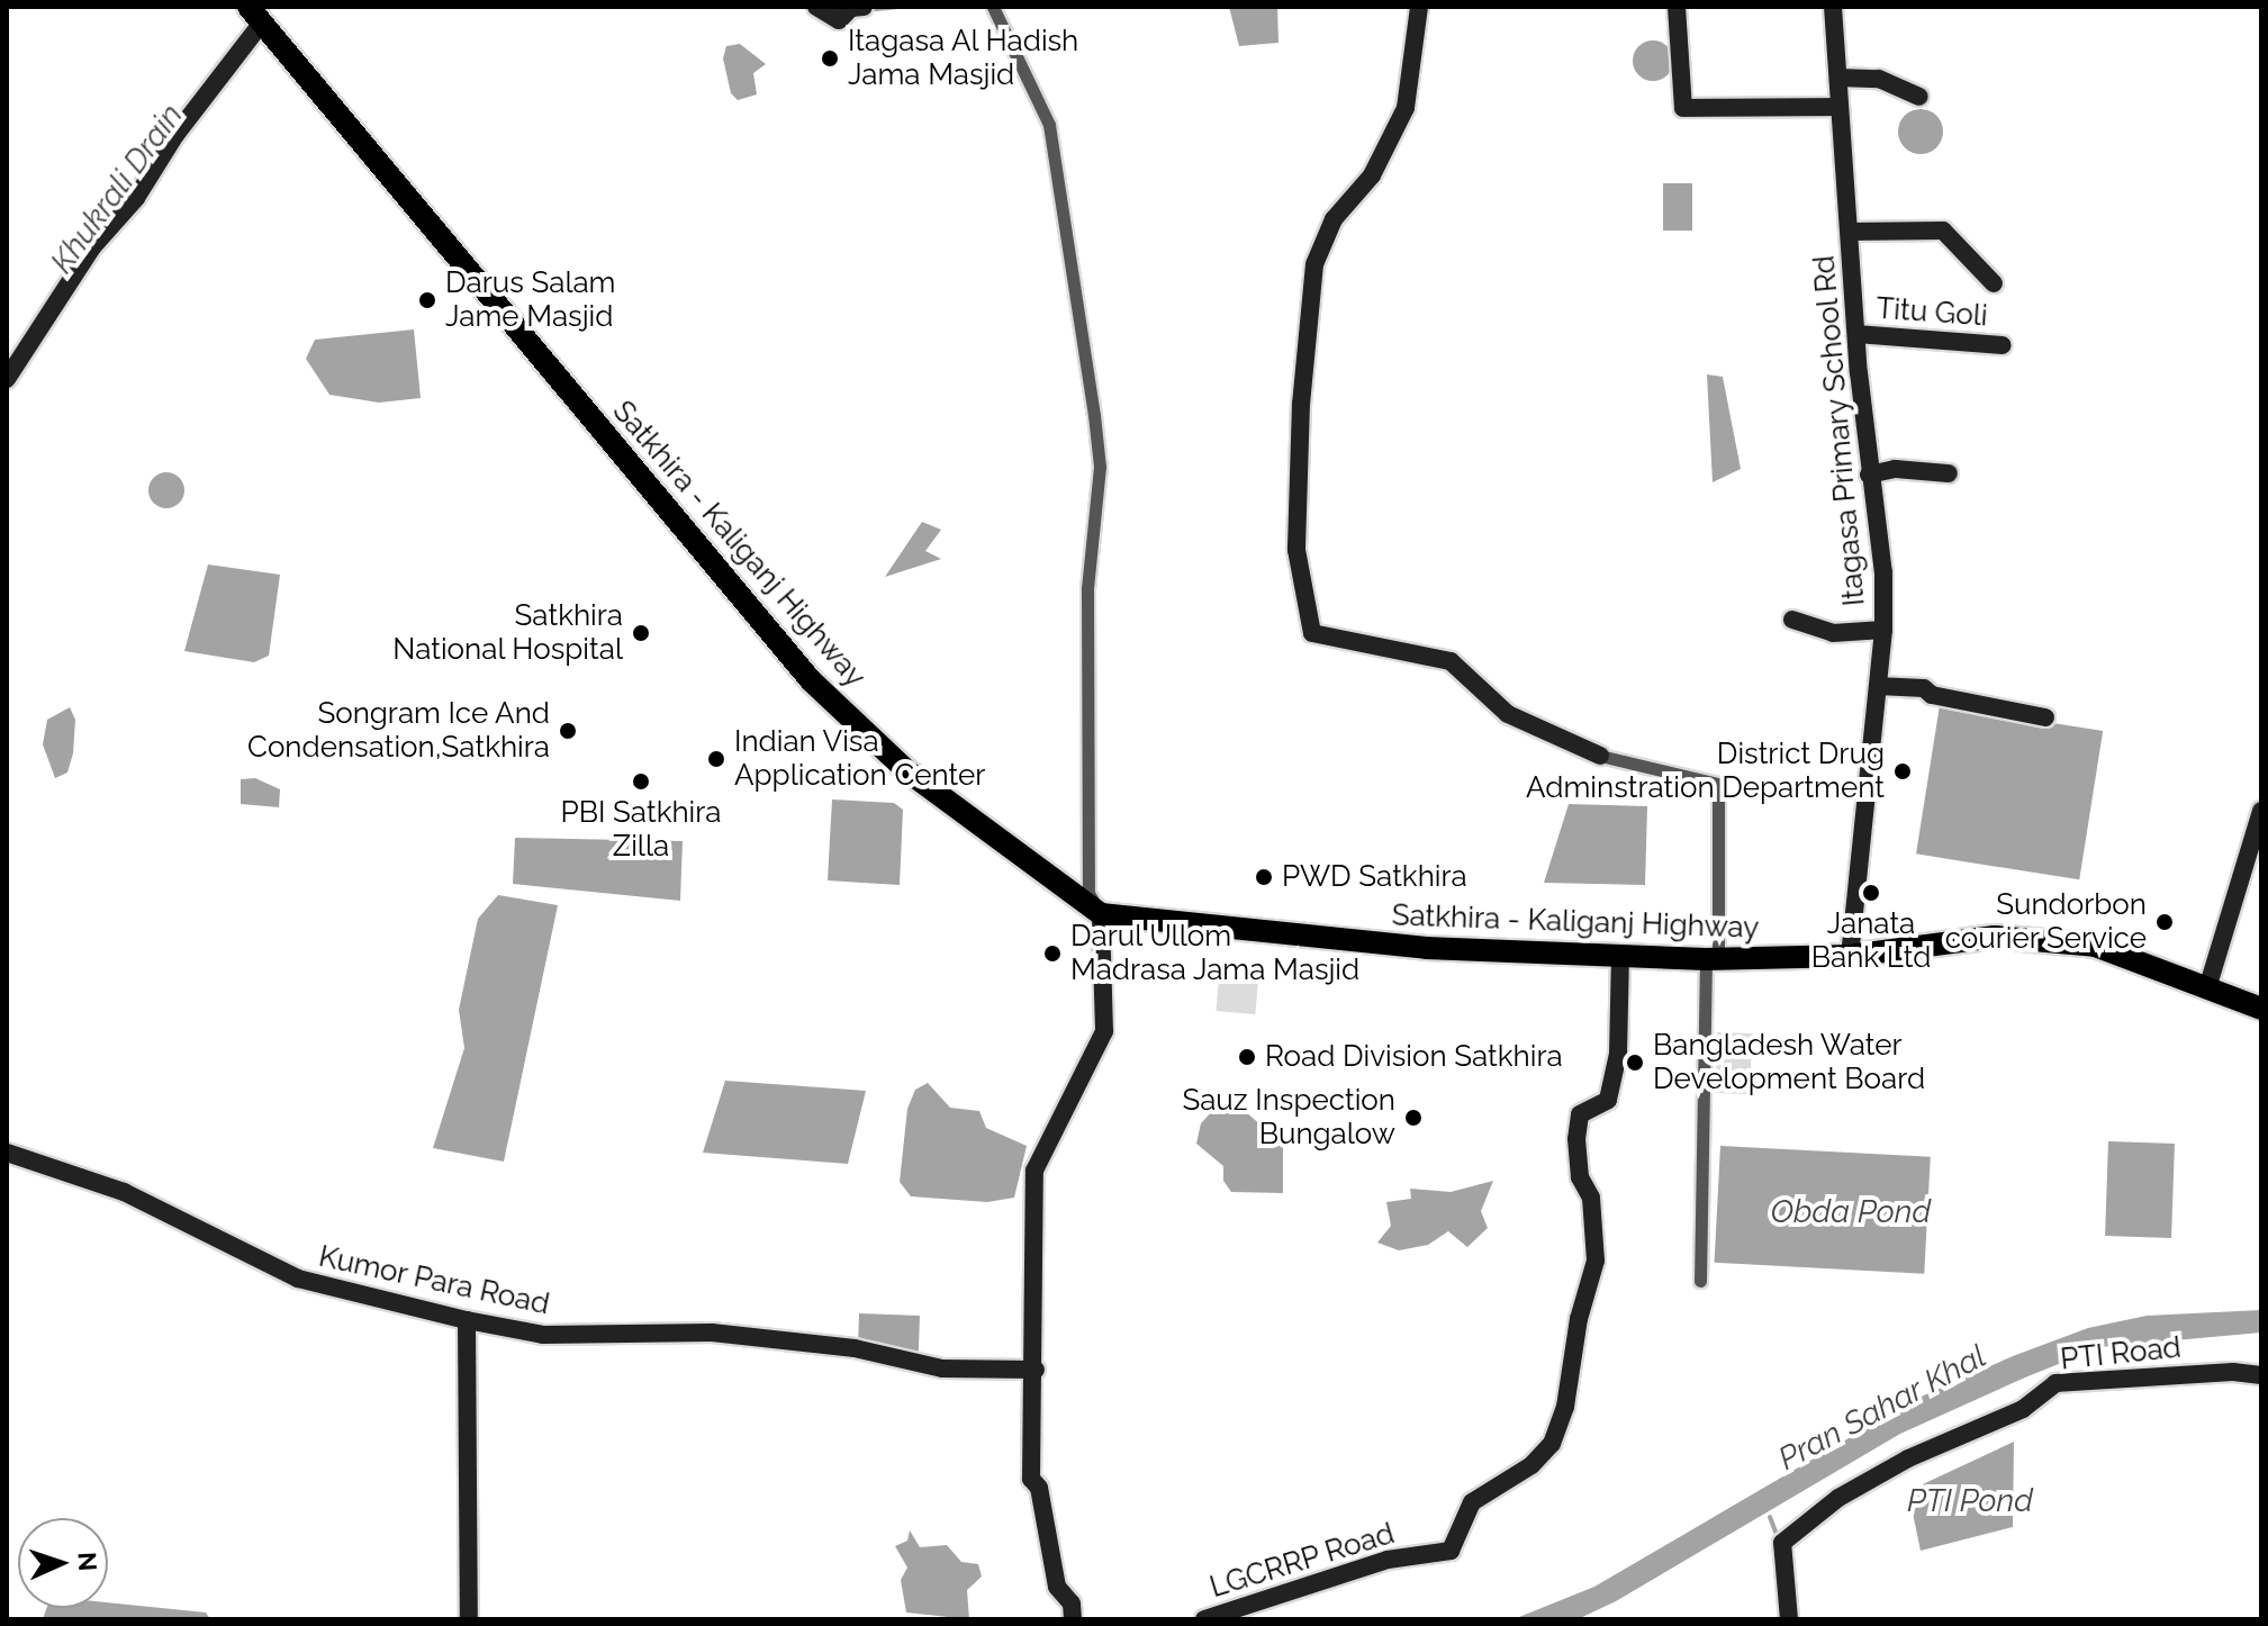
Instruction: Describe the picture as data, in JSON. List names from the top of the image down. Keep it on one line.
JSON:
{"streets":{"highway":["Satkhira - Kaliganj Highway"],"street":["Titu Goli","Itagasa Primary School Rd","Kumor Para Road","PTI Road","LGCRRP Road"]},"crossings":[["Titu Goli","Itagasa Primary School Rd"],["Itagasa Primary School Rd","Satkhira - Kaliganj Highway"],["Satkhira - Kaliganj Highway","LGCRRP Road"]],"water":["Khukrali Drain","Obda Pond","Pran Sahar Khal","PTI Pond"],"places":["Itagasa Al Hadish Jama Masjid","Darus Salam Jame Masjid","Satkhira National Hospital","Songram Ice And Condensation,Satkhira","Indian Visa Application Center","District Drug Adminstration Department","PBI Satkhira Zilla","PWD Satkhira","Janata Bank Ltd","Sundorbon courier Service","Darul Ullom Madrasa Jama Masjid","Road Division Satkhira","Bangladesh Water Development Board","Sauz Inspection Bungalow"],"north":"right"}
